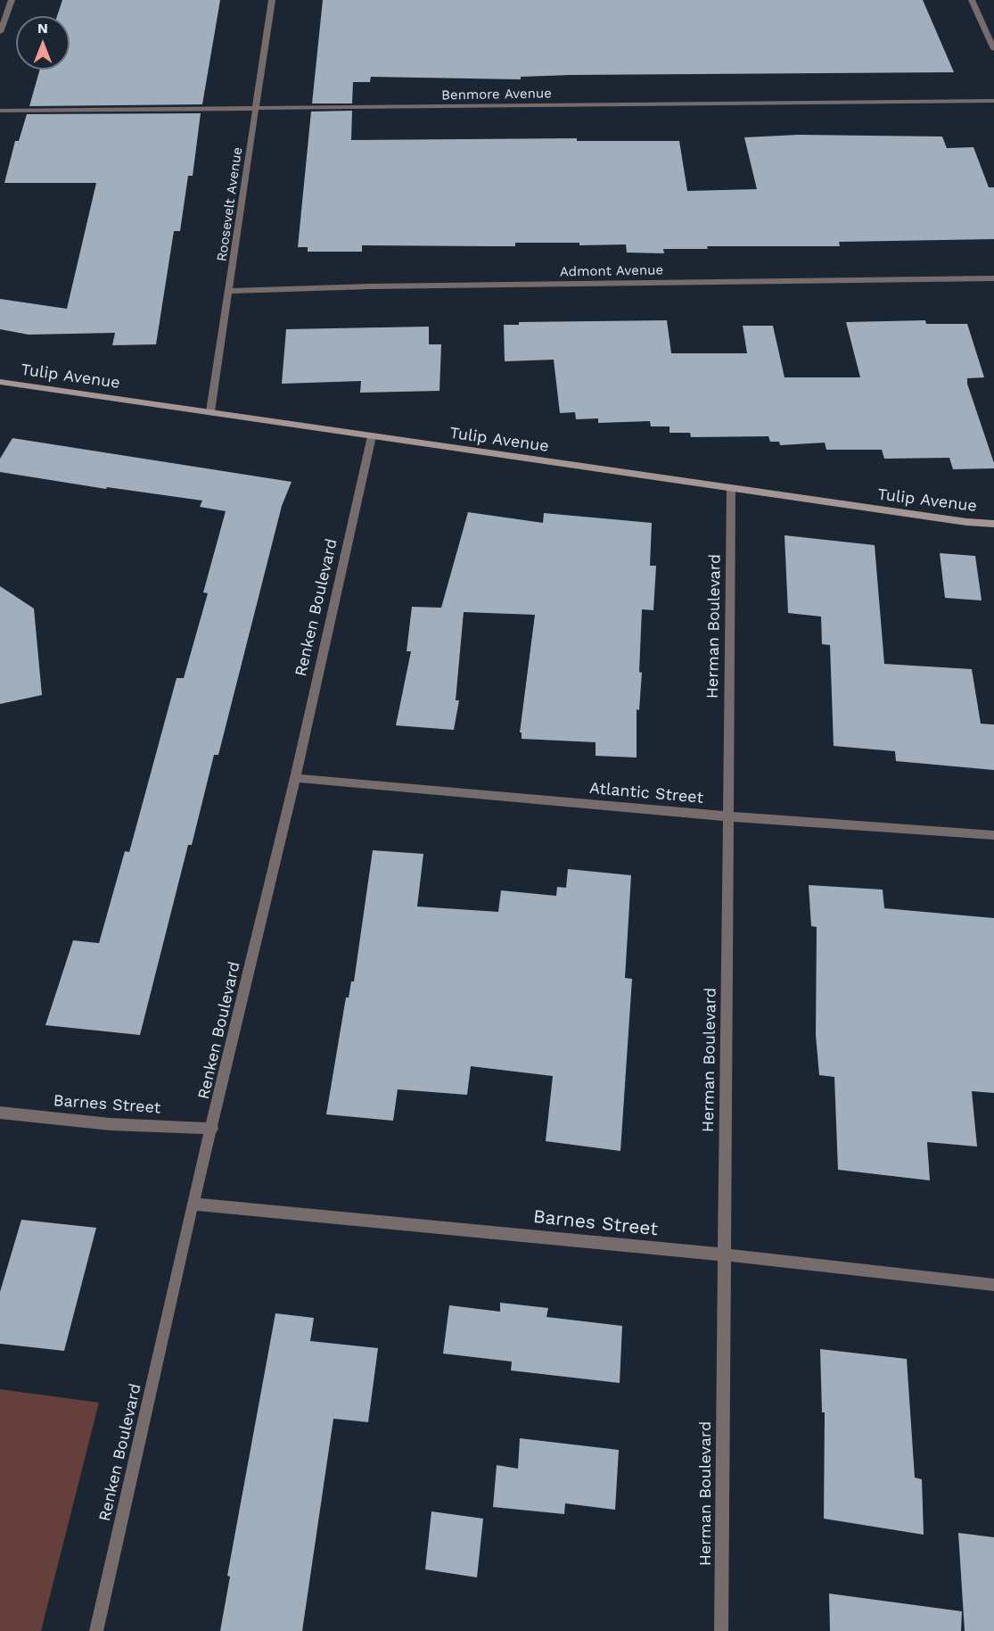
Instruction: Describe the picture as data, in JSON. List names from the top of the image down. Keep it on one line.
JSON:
{"streets":{"main road":["Tulip Avenue"],"street":["Benmore Avenue","Roosevelt Avenue","Admont Avenue","Renken Boulevard","Herman Boulevard","Atlantic Street","Barnes Street"]},"crossings":[["Benmore Avenue","Roosevelt Avenue"],["Roosevelt Avenue","Admont Avenue"],["Roosevelt Avenue","Tulip Avenue"],["Tulip Avenue","Renken Boulevard"],["Tulip Avenue","Herman Boulevard"],["Renken Boulevard","Atlantic Street"],["Renken Boulevard","Barnes Street"],["Herman Boulevard","Atlantic Street"],["Herman Boulevard","Barnes Street"]],"north":"top"}
